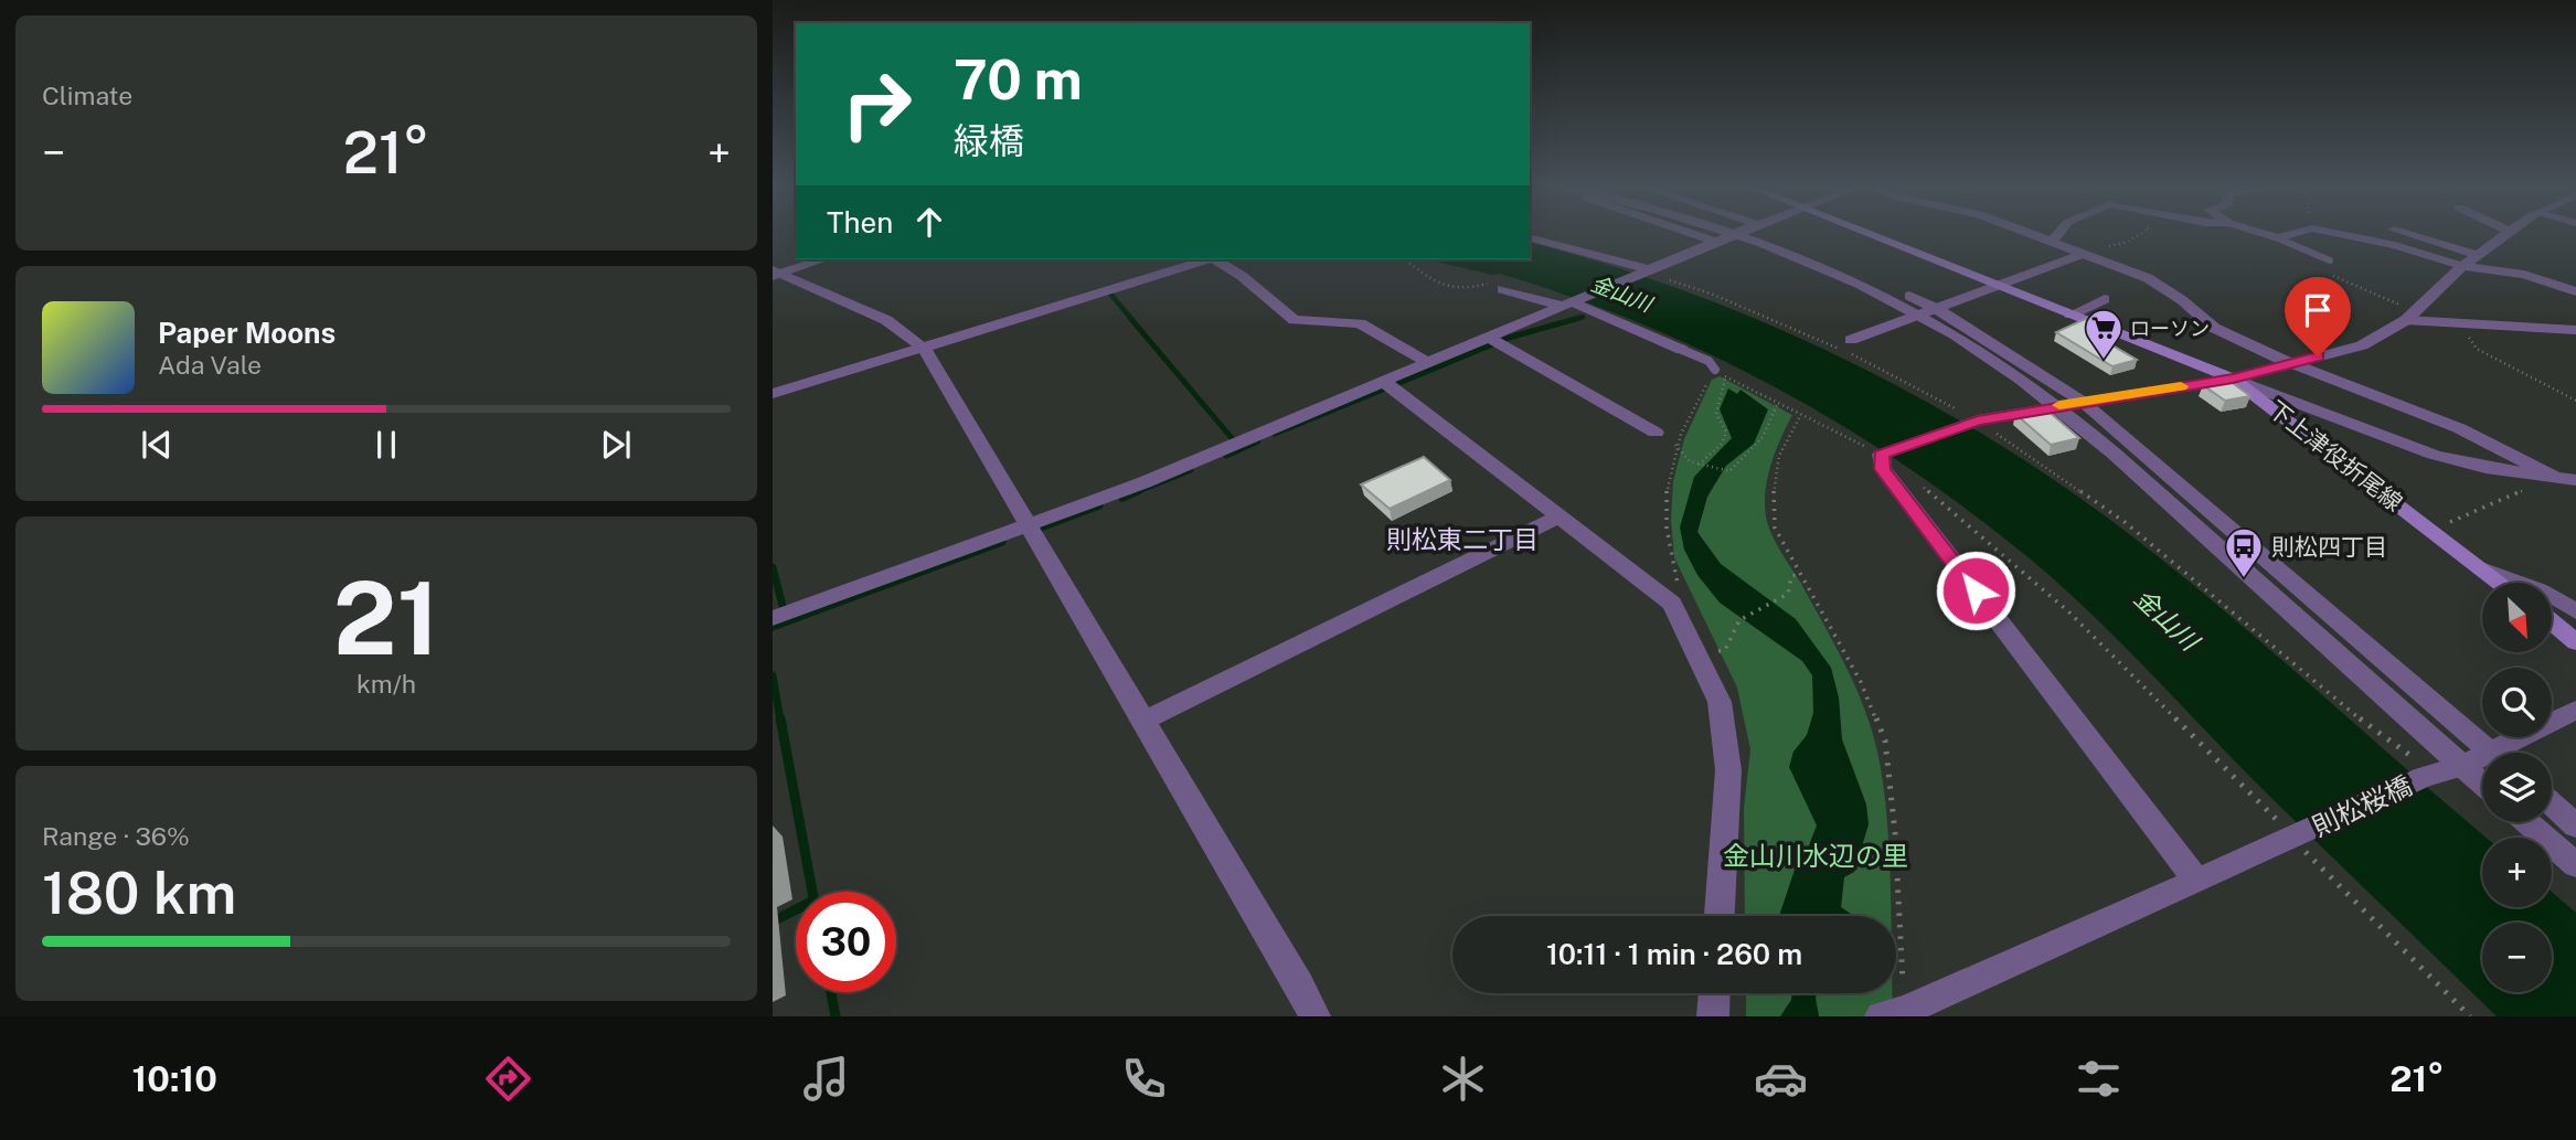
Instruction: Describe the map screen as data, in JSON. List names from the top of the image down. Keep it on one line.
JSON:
{"streets":{"main road":["下上津役折尾線"],"street":["則松桜橋"]},"districts":["則松東二丁目"],"water":["金山川"],"parks":["金山川水辺の里"],"places":{"supermarket":["ローソン"],"bus stop":["則松四丁目"]},"north":"bottom right","page":{"tile":["Climate",["21","km/h"],["Range · 36%","180 km"]],"turn":["70 m","緑橋"],"heat":["−","21°","+"],"then":"Then","song":["Paper Moons","Ada Vale"],"map_buttons":["+","−"],"limit":"30","trip":"10:11 · 1 min · 260 m","tabs":["10:10","21°"]}}
